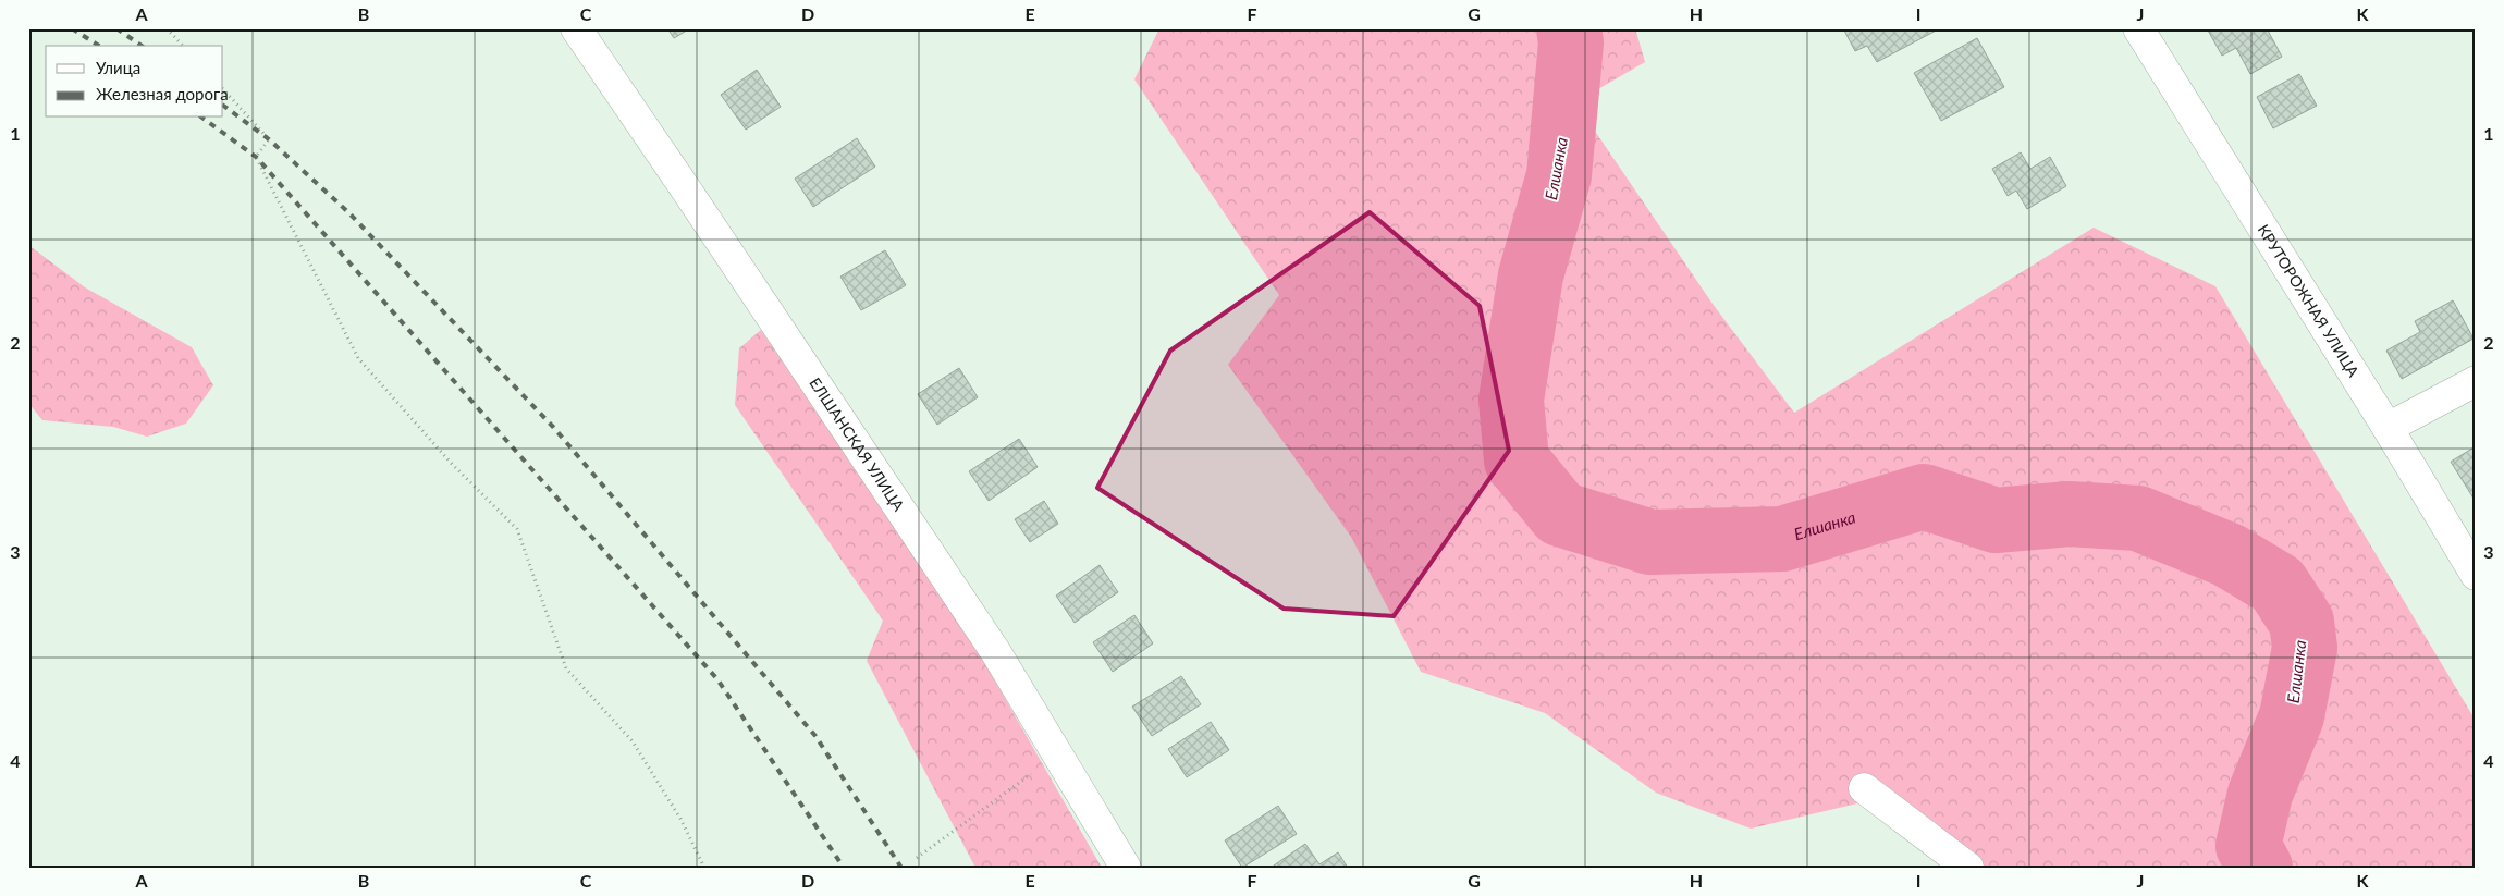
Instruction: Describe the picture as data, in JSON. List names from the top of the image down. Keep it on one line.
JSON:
{"streets":{"main road":["КРУТОРОЖНАЯ УЛИЦА","ЕЛШАНСКАЯ УЛИЦА"]},"water":["Елшанка"],"legend":["Улица","Железная дорога"],"grid":{"columns":["A","B","C","D","E","F","G","H","I","J","K"],"rows":["1","2","3","4"]}}
